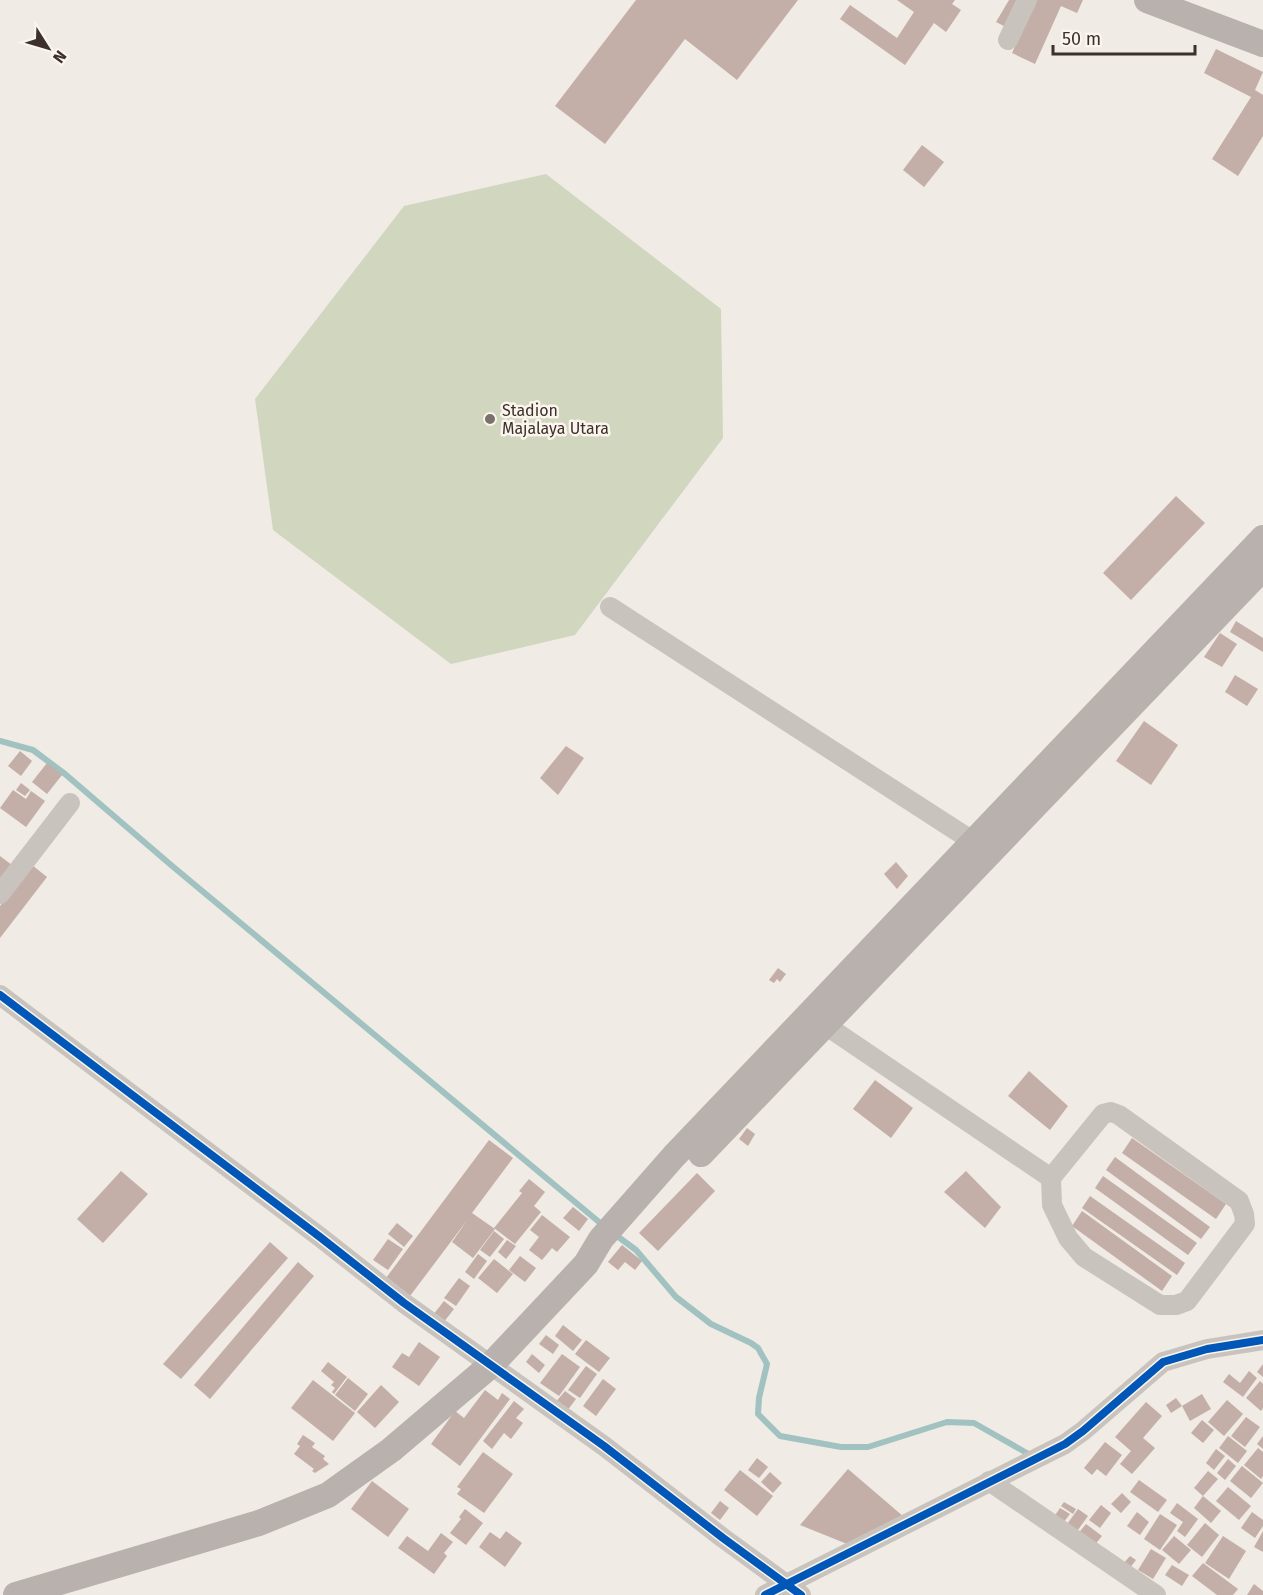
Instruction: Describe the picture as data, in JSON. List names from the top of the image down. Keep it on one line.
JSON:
{"places":["Stadion Majalaya Utara"],"scale_bar":"50 m","north":"bottom right"}
